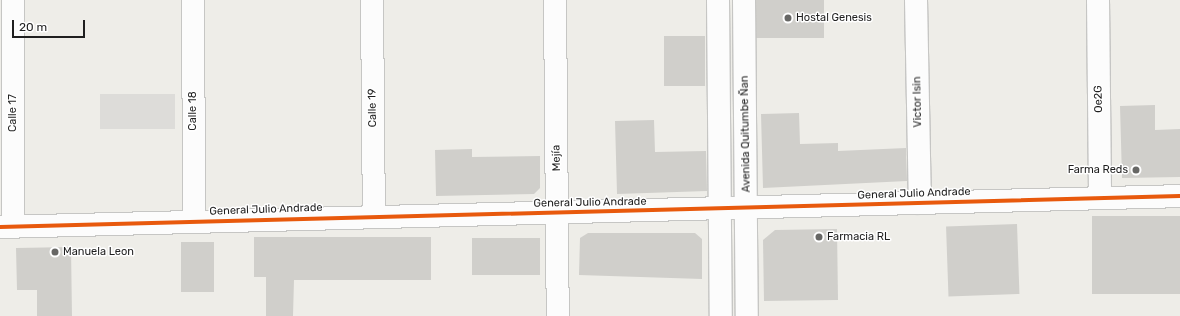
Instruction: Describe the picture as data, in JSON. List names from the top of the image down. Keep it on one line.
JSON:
{"streets":{"street":["Oe2G","Victor Isin","Calle 19","Calle 18","Calle 17","Avenida Quitumbe Ñan","Mejía","General Julio Andrade"]},"crossings":[["Oe2G","General Julio Andrade"],["Victor Isin","General Julio Andrade"],["Calle 19","General Julio Andrade"],["Calle 18","General Julio Andrade"],["Calle 17","General Julio Andrade"],["Avenida Quitumbe Ñan","General Julio Andrade"],["Mejía","General Julio Andrade"]],"places":["Hostal Genesis","Farma Reds","Farmacia RL","Manuela Leon"],"scale_bar":"20 m"}
